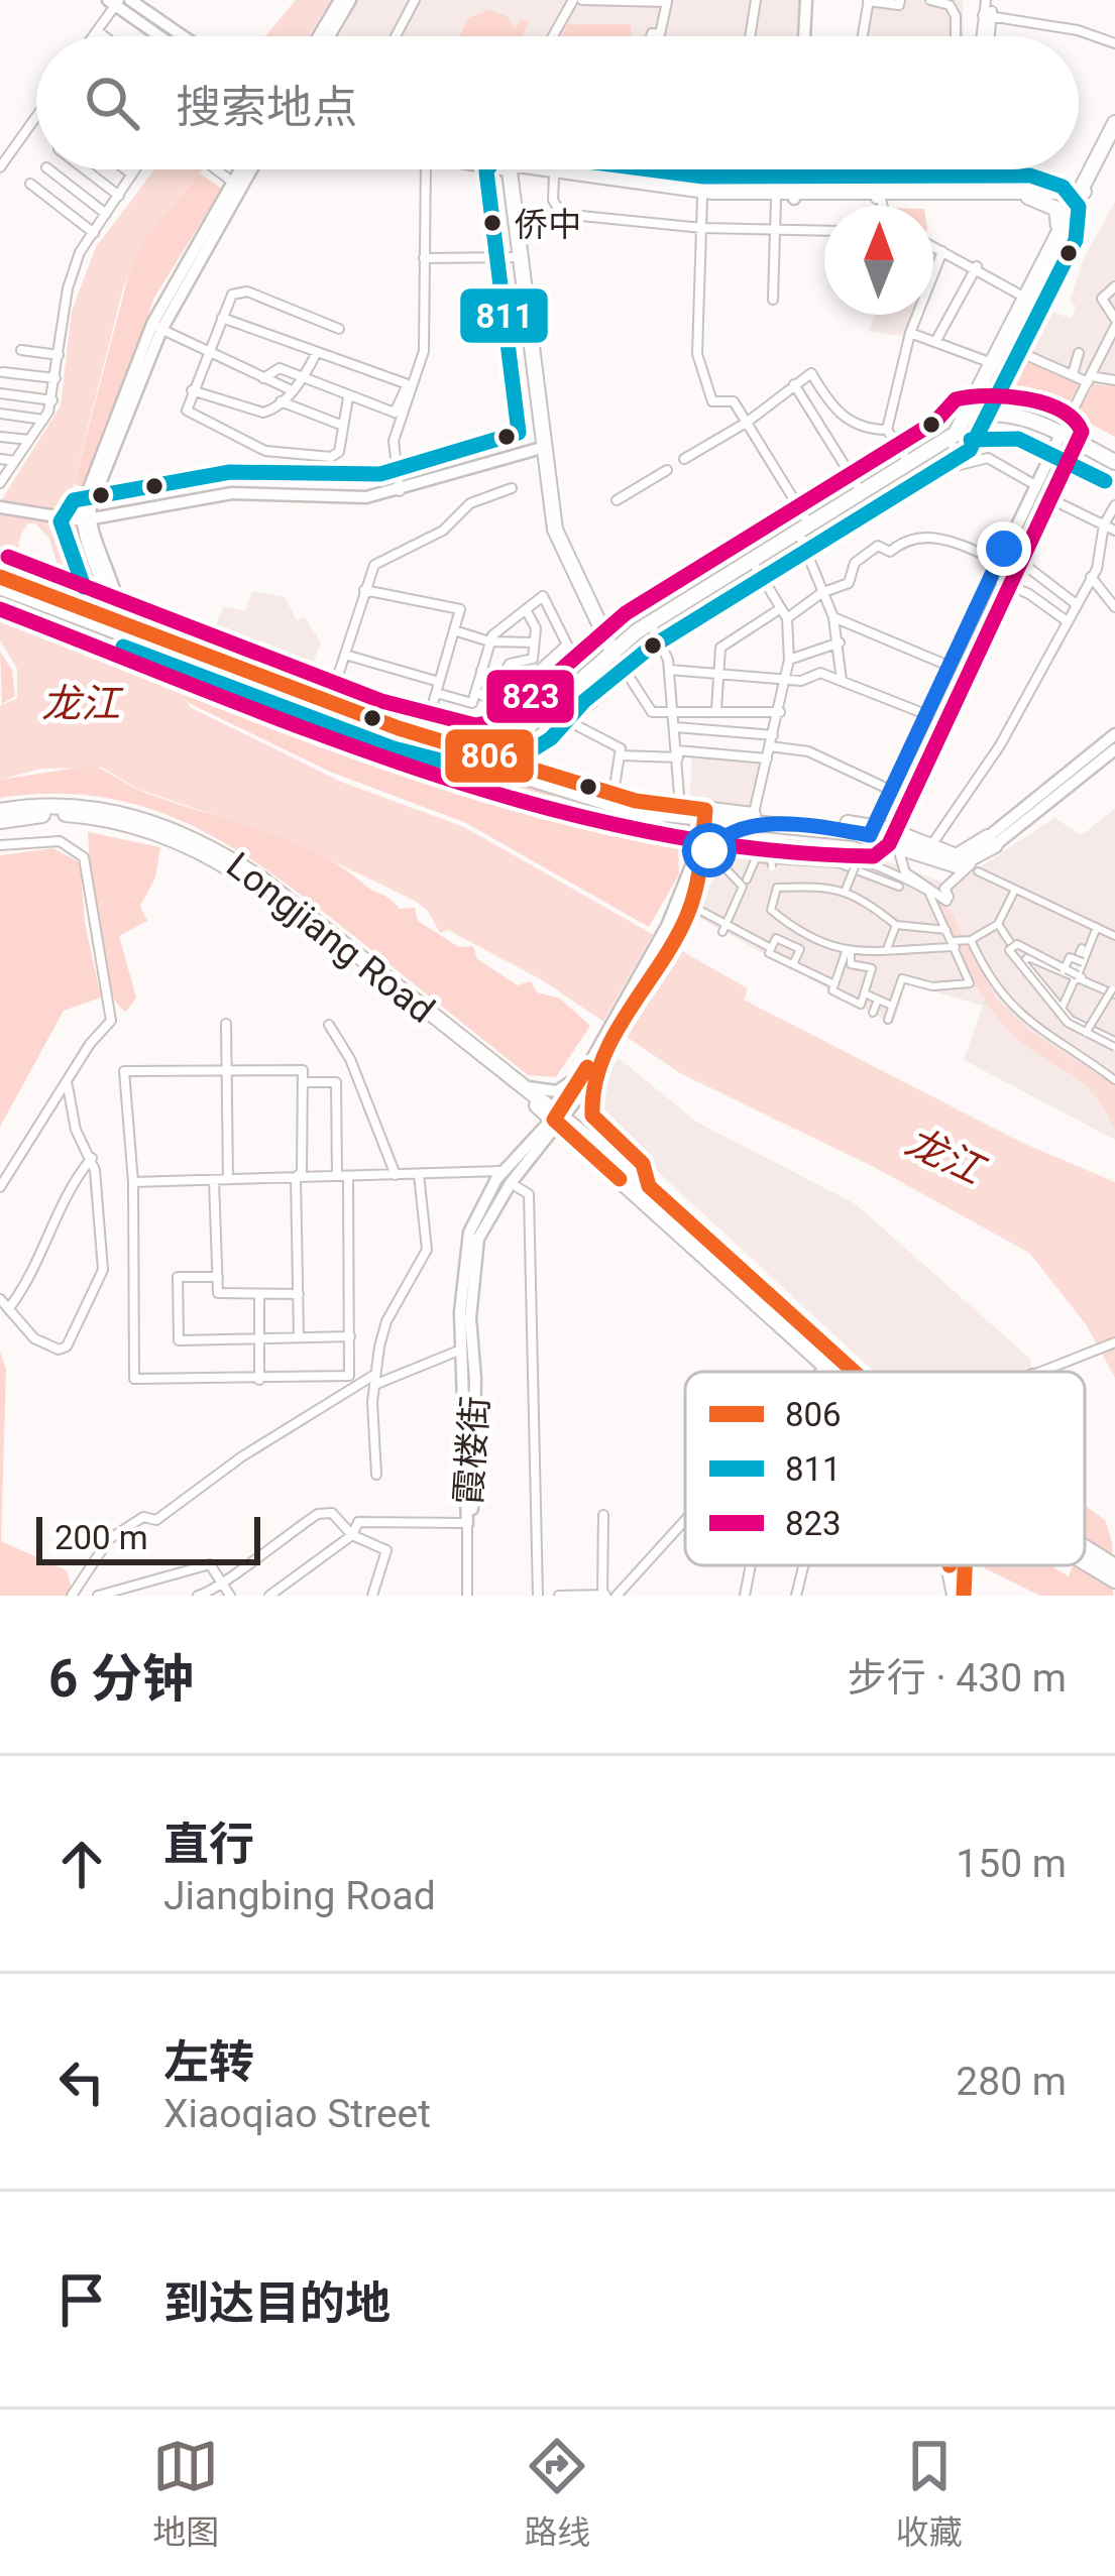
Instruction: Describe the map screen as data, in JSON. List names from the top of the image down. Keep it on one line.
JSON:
{"streets":{"main road":["Longjiang Road"],"street":["霞楼街"]},"crossings":[["Longjiang Road","霞楼街"]],"water":["龙江"],"places":["侨中"],"lines":["transit line 811","transit line 823","transit line 806"],"legend":["806","811","823"],"scale_bar":"200 m","north":"top","page":{"search":"搜索地点","scale":"200 m","heading":["6 分钟","步行 · 430 m"],"list":[["直行","Jiangbing Road","150 m"],["左转","Xiaoqiao Street","280 m"],"到达目的地"],"nav":["地图","路线","收藏"]}}
